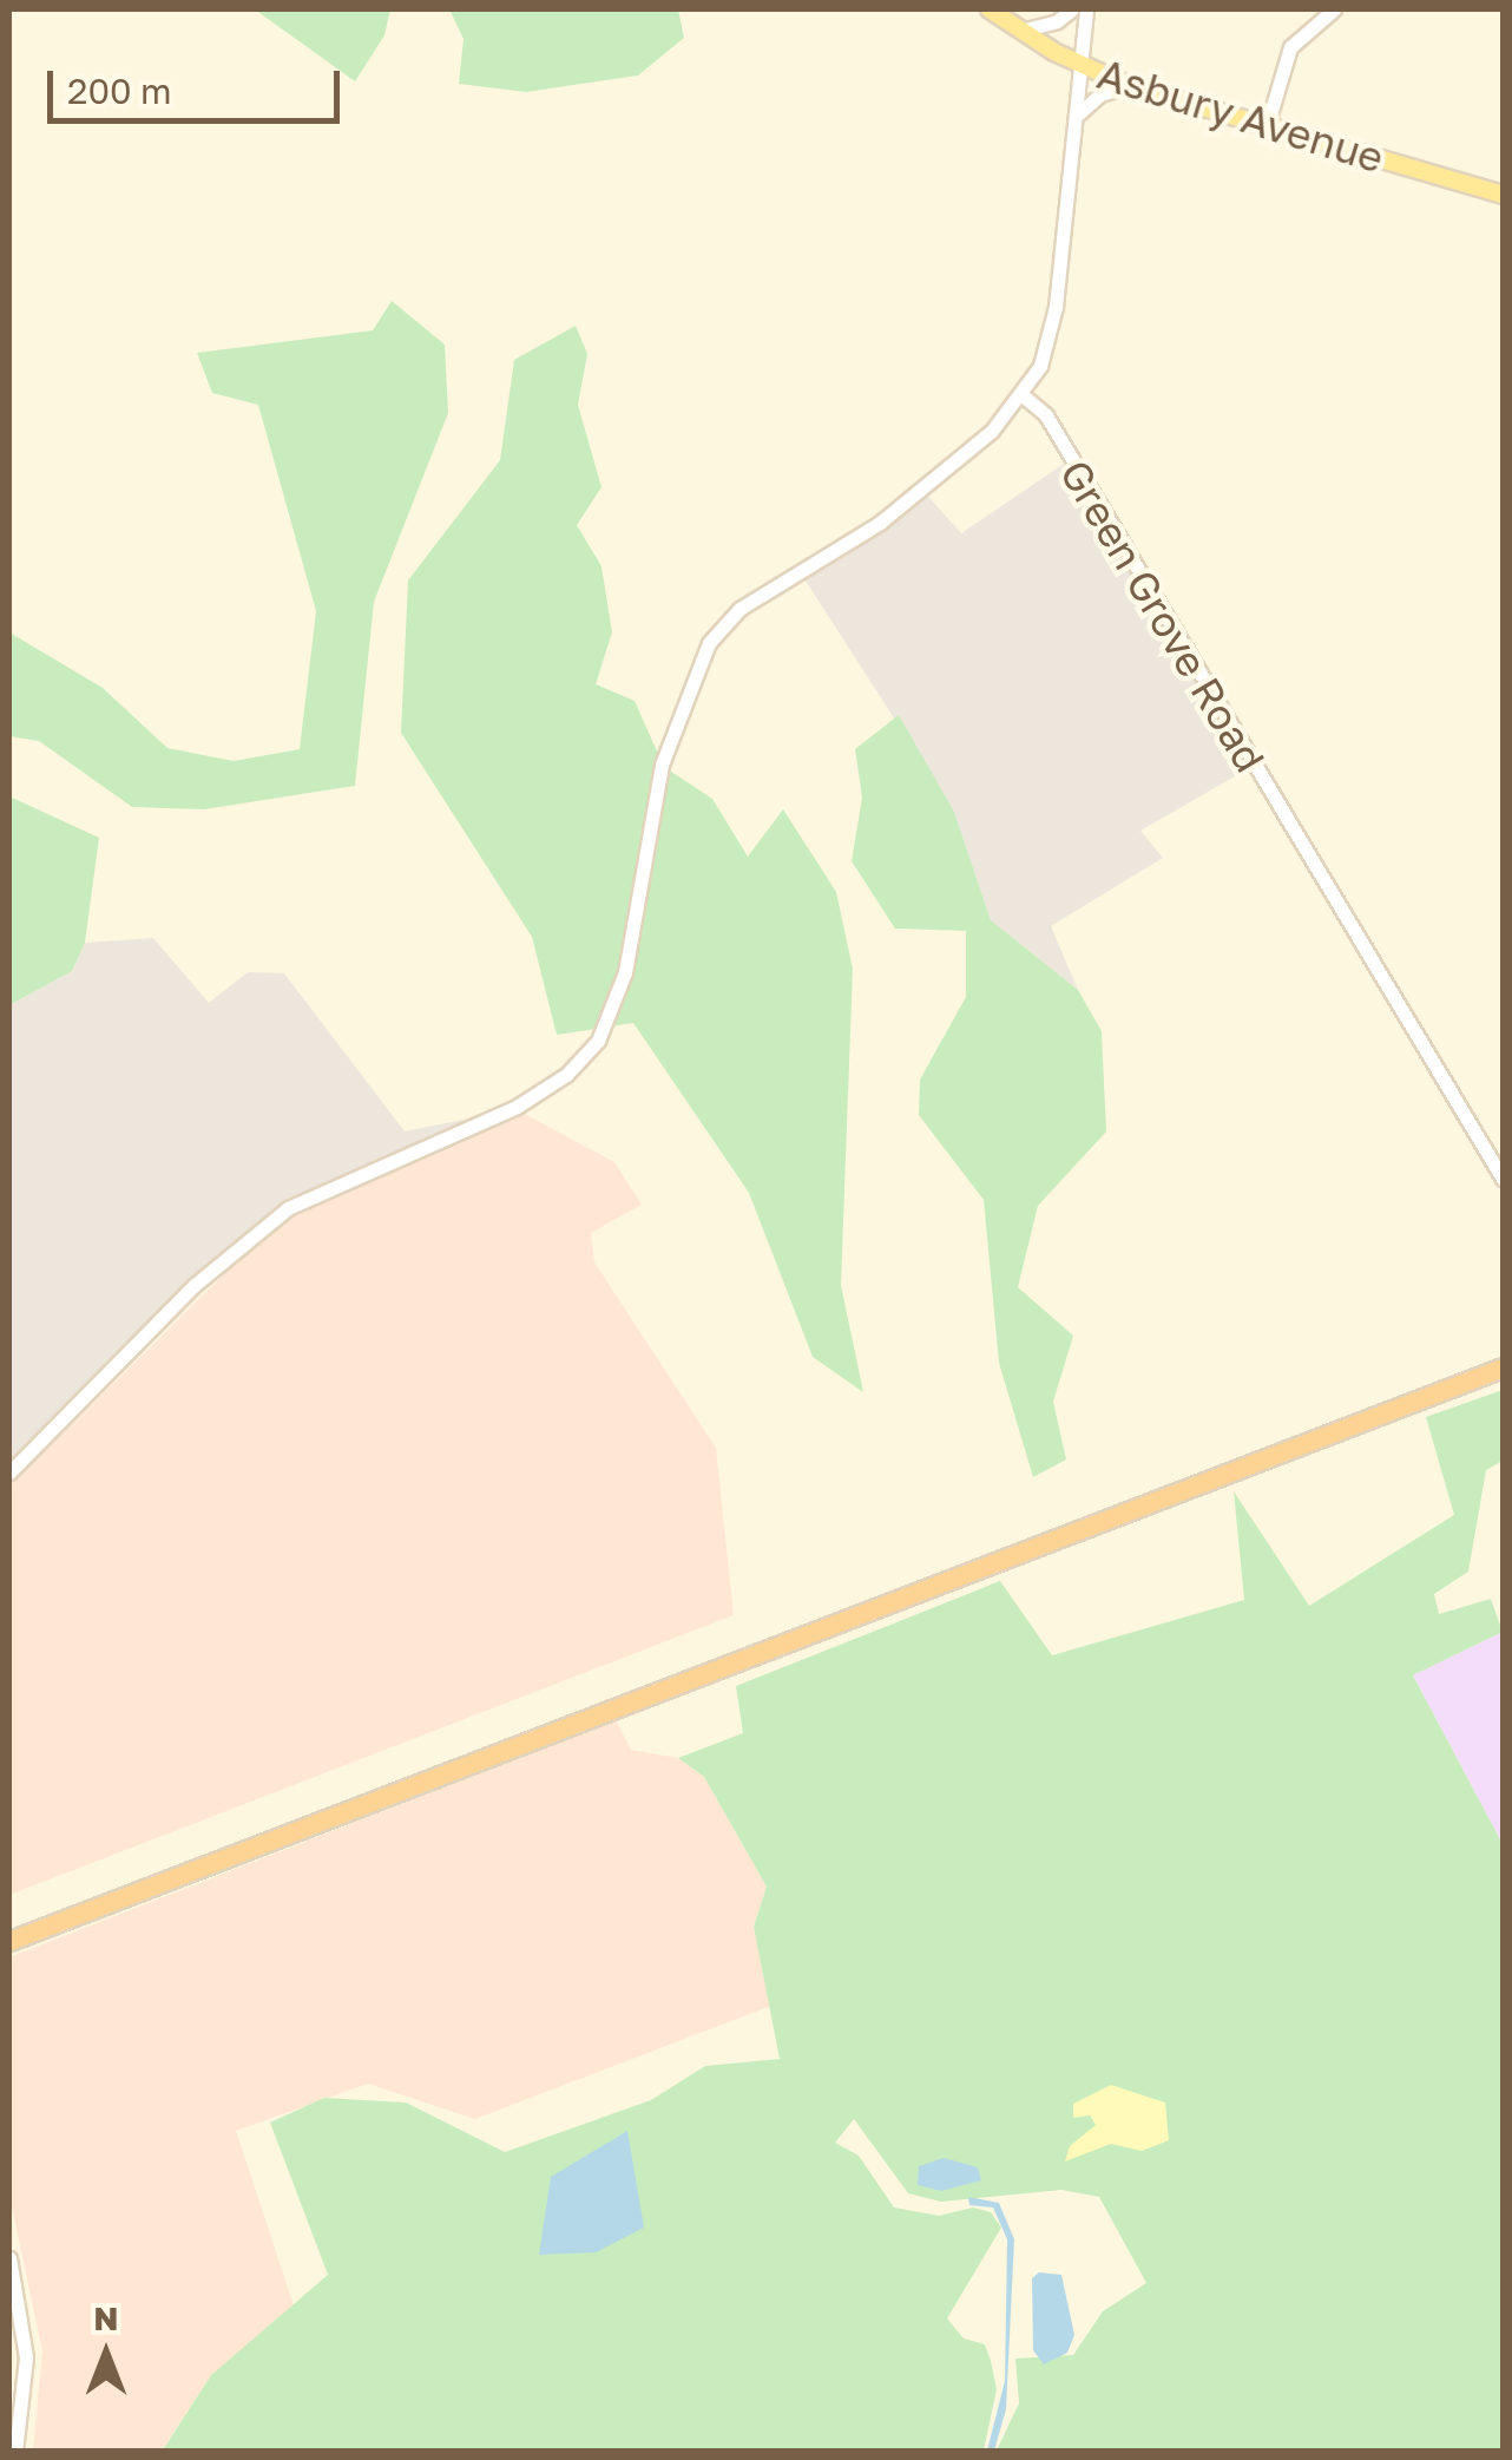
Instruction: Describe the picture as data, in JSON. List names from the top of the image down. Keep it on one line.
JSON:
{"streets":{"main road":["Asbury Avenue"],"street":["Green Grove Road"]},"scale_bar":"200 m","north":"top"}
